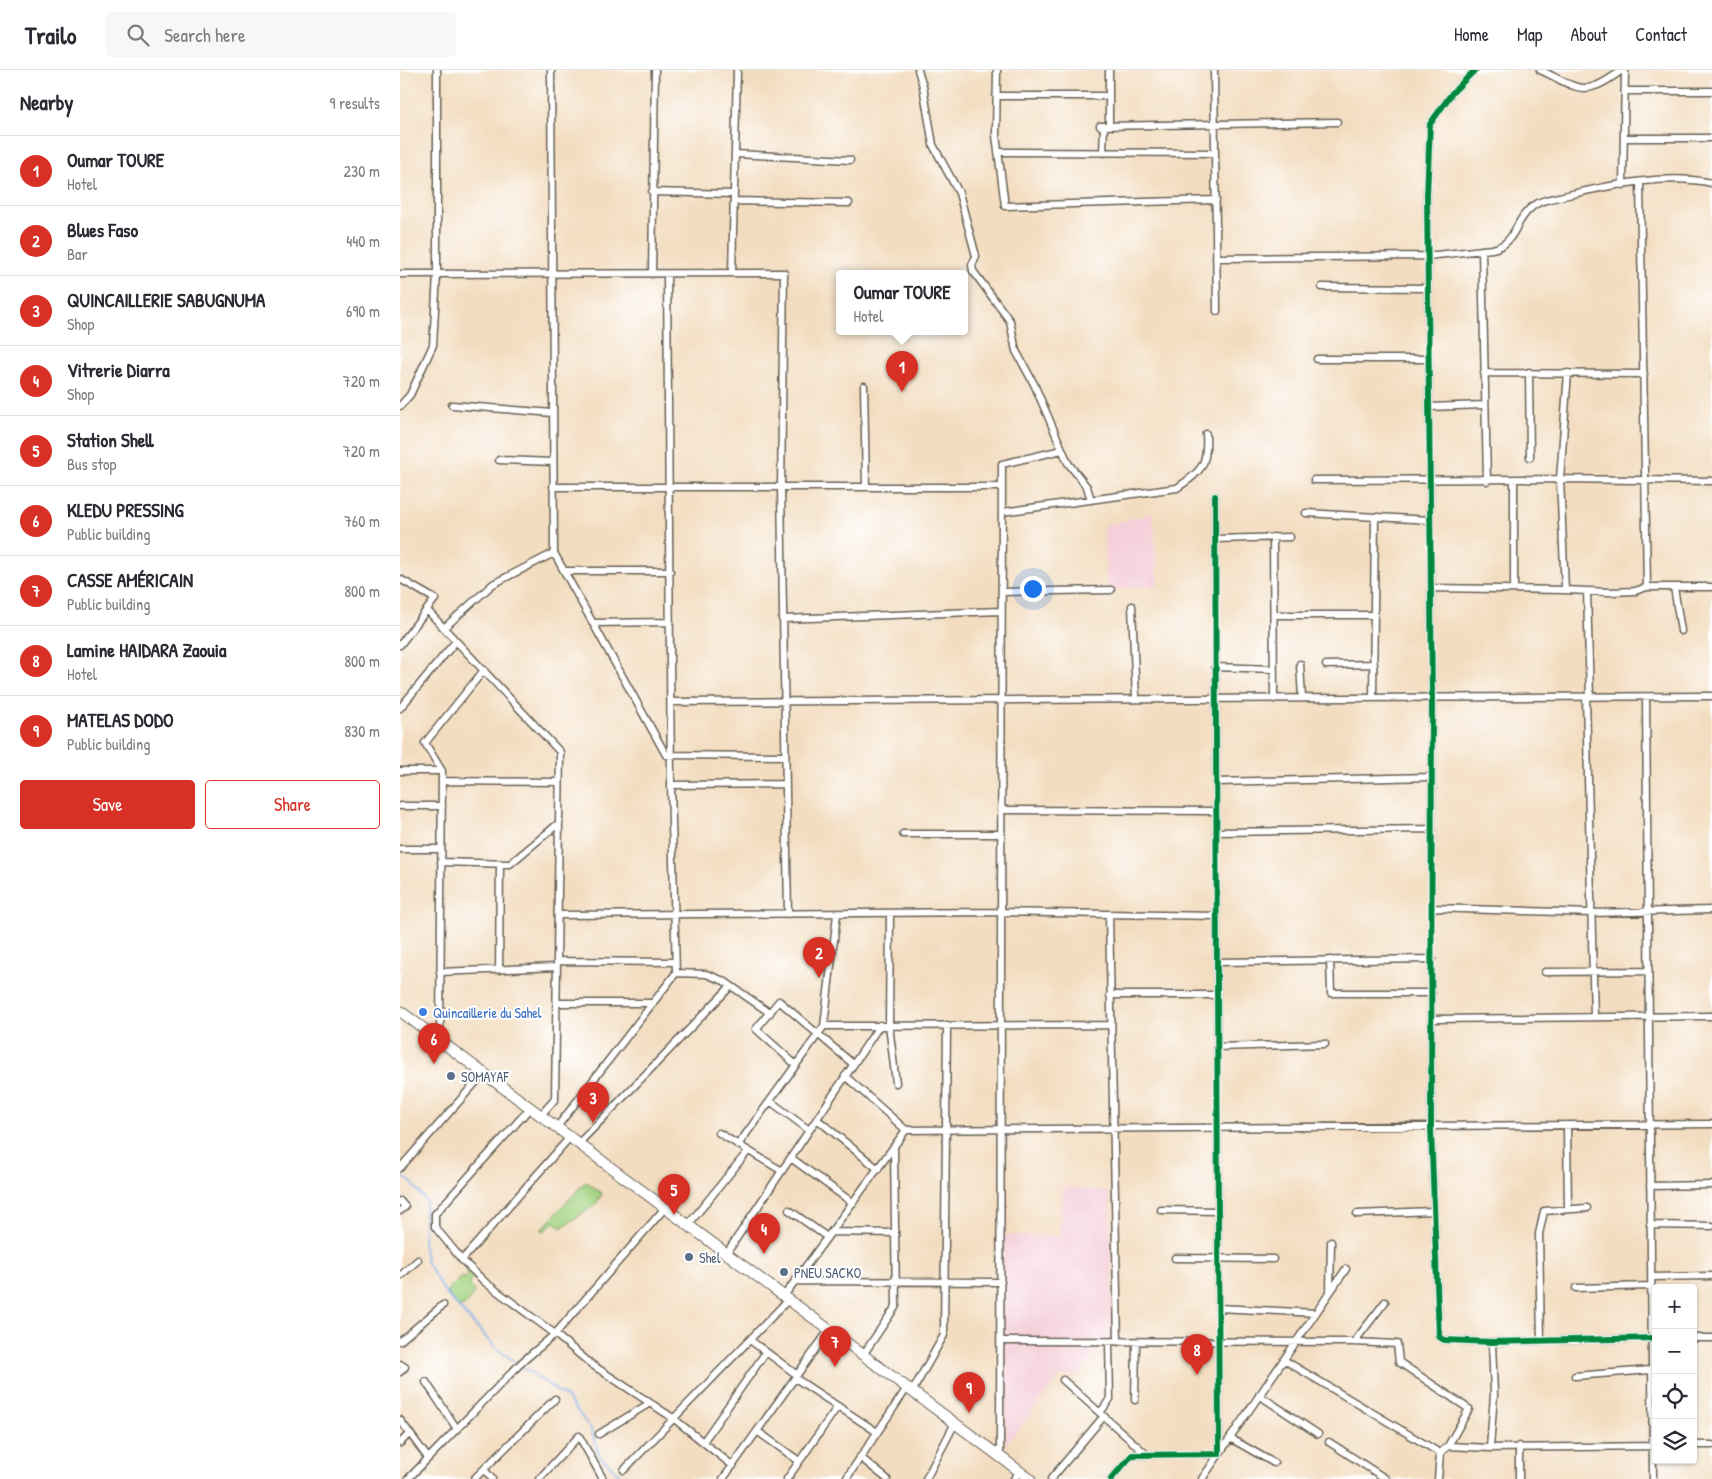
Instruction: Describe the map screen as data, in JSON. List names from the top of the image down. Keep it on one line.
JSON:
{"places":["Quincaillerie du Sahel","SOMAYAF","Shel","PNEU SACKO"],"page":{"header":"Trailo","search":"Search here","nav":["Home","Map","About","Contact"],"heading":["Nearby","9 results"],"list":[{"mark":"1","name":"Oumar TOURE","note":"Hotel","value":"230 m"},{"mark":"2","name":"Blues Faso","note":"Bar","value":"440 m"},{"mark":"3","name":"QUINCAILLERIE SABUGNUMA","note":"Shop","value":"690 m"},{"mark":"4","name":"Vitrerie Diarra","note":"Shop","value":"720 m"},{"mark":"5","name":"Station Shell","note":"Bus stop","value":"720 m"},{"mark":"6","name":"KLEDU PRESSING","note":"Public building","value":"760 m"},{"mark":"7","name":"CASSE AMÉRICAIN","note":"Public building","value":"800 m"},{"mark":"8","name":"Lamine HAIDARA Zaouia","note":"Hotel","value":"800 m"},{"mark":"9","name":"MATELAS DODO","note":"Public building","value":"830 m"}],"popup":["Oumar TOURE","Hotel"],"pins":["1","2","6","3","5","4","7","8","9"],"buttons":["Save","Share"],"map_buttons":["+","−"]}}
